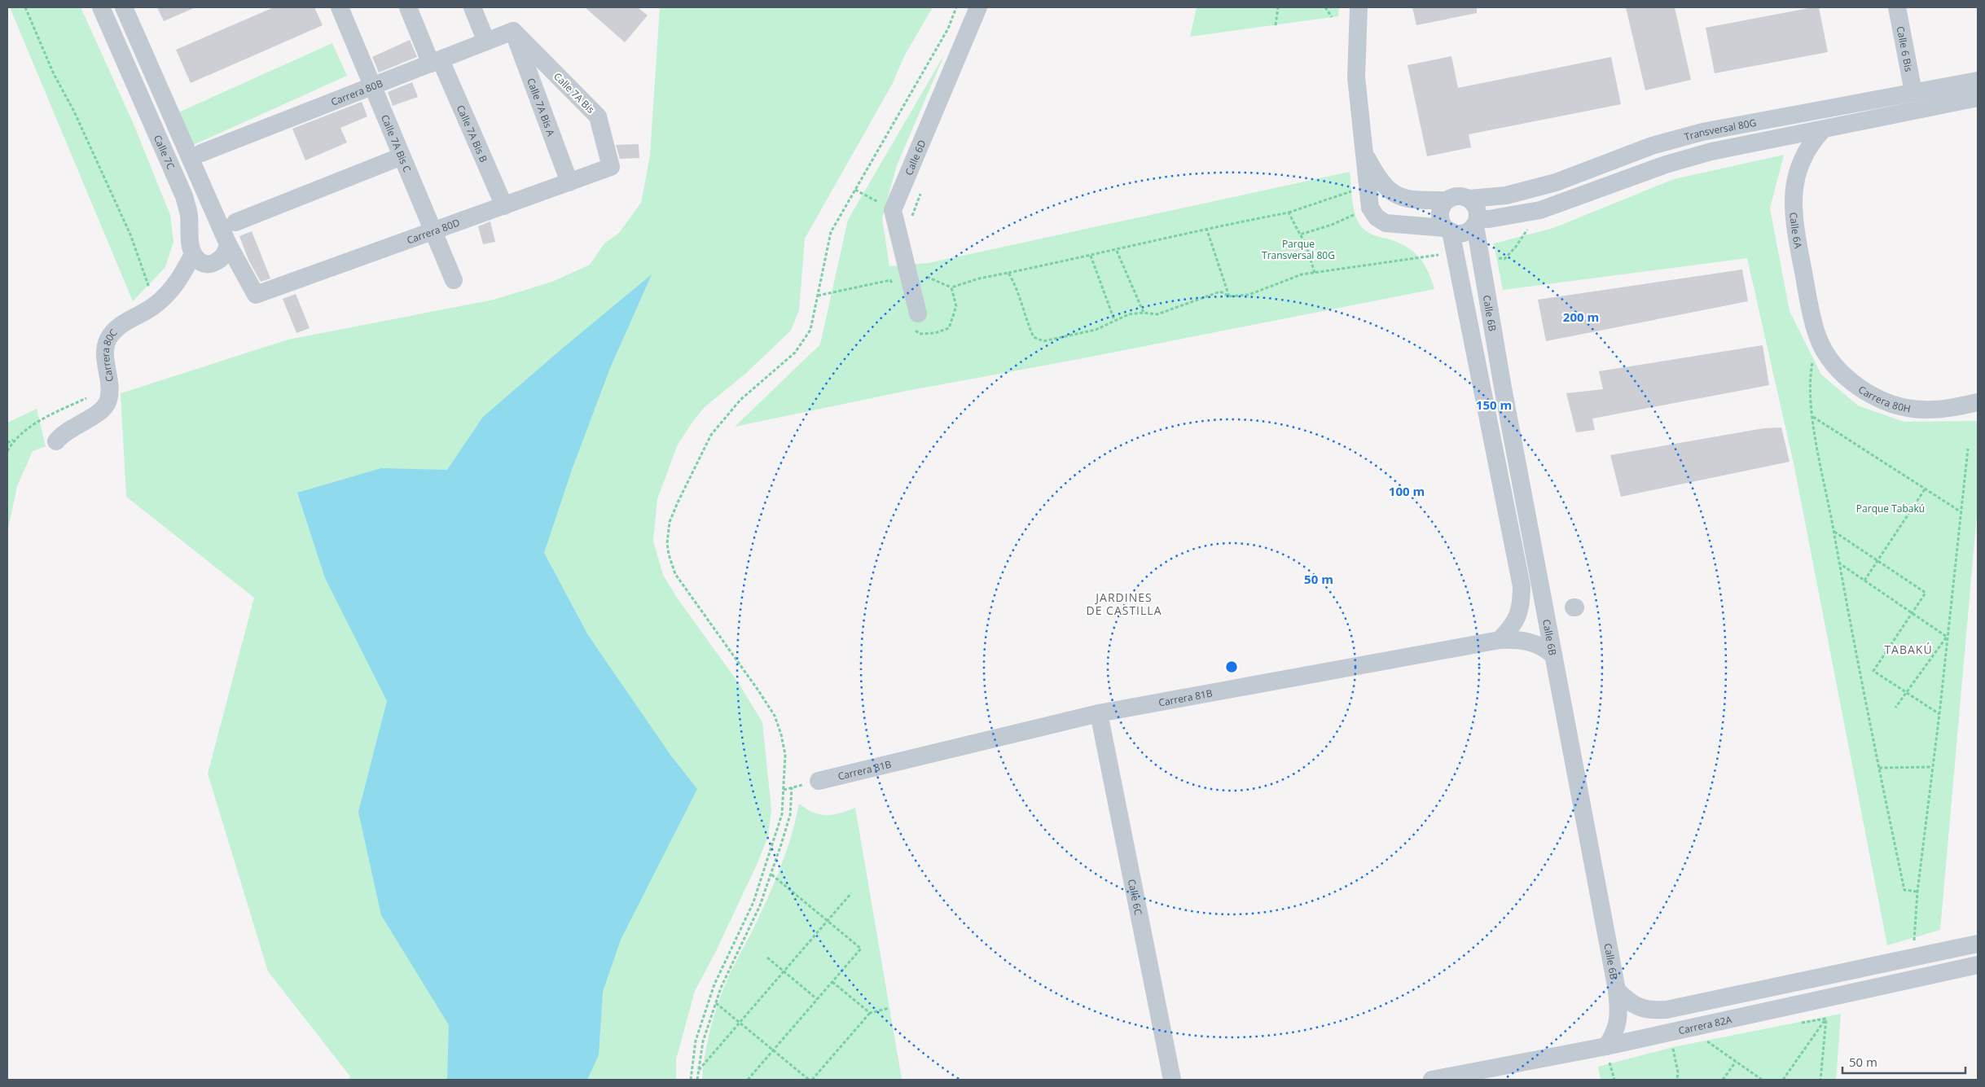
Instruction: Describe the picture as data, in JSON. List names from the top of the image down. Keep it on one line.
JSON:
{"streets":{"street":["Calle 6 Bis","Carrera 80B","Calle 7A Bis","Calle 7A Bis A","Transversal 80G","Calle 7A Bis B","Calle 7A Bis C","Calle 7C","Calle 6D","Carrera 80D","Calle 6A","Calle 6B","Carrera 80C","Carrera 80H","Carrera 81B","Calle 6C","Carrera 82A"]},"crossings":[["Calle 6 Bis","Transversal 80G"],["Carrera 80B","Calle 7A Bis"],["Carrera 80B","Calle 7A Bis A"],["Carrera 80B","Calle 7A Bis B"],["Carrera 80B","Calle 7A Bis C"],["Calle 7A Bis","Calle 7A Bis A"],["Calle 7A Bis","Carrera 80D"],["Calle 7A Bis A","Carrera 80D"],["Transversal 80G","Calle 6A"],["Transversal 80G","Calle 6B"],["Calle 7A Bis B","Carrera 80D"],["Calle 7A Bis C","Carrera 80D"],["Calle 7C","Carrera 80C"],["Calle 6A","Carrera 80H"],["Calle 6B","Carrera 81B"],["Calle 6B","Carrera 82A"],["Carrera 81B","Calle 6C"]],"districts":["JARDINES DE CASTILLA","TABAKÚ"],"parks":["Parque Transversal 80G","Parque Tabakú"],"scale_bar":"50 m","rings":["200 m","150 m","100 m","50 m"]}
